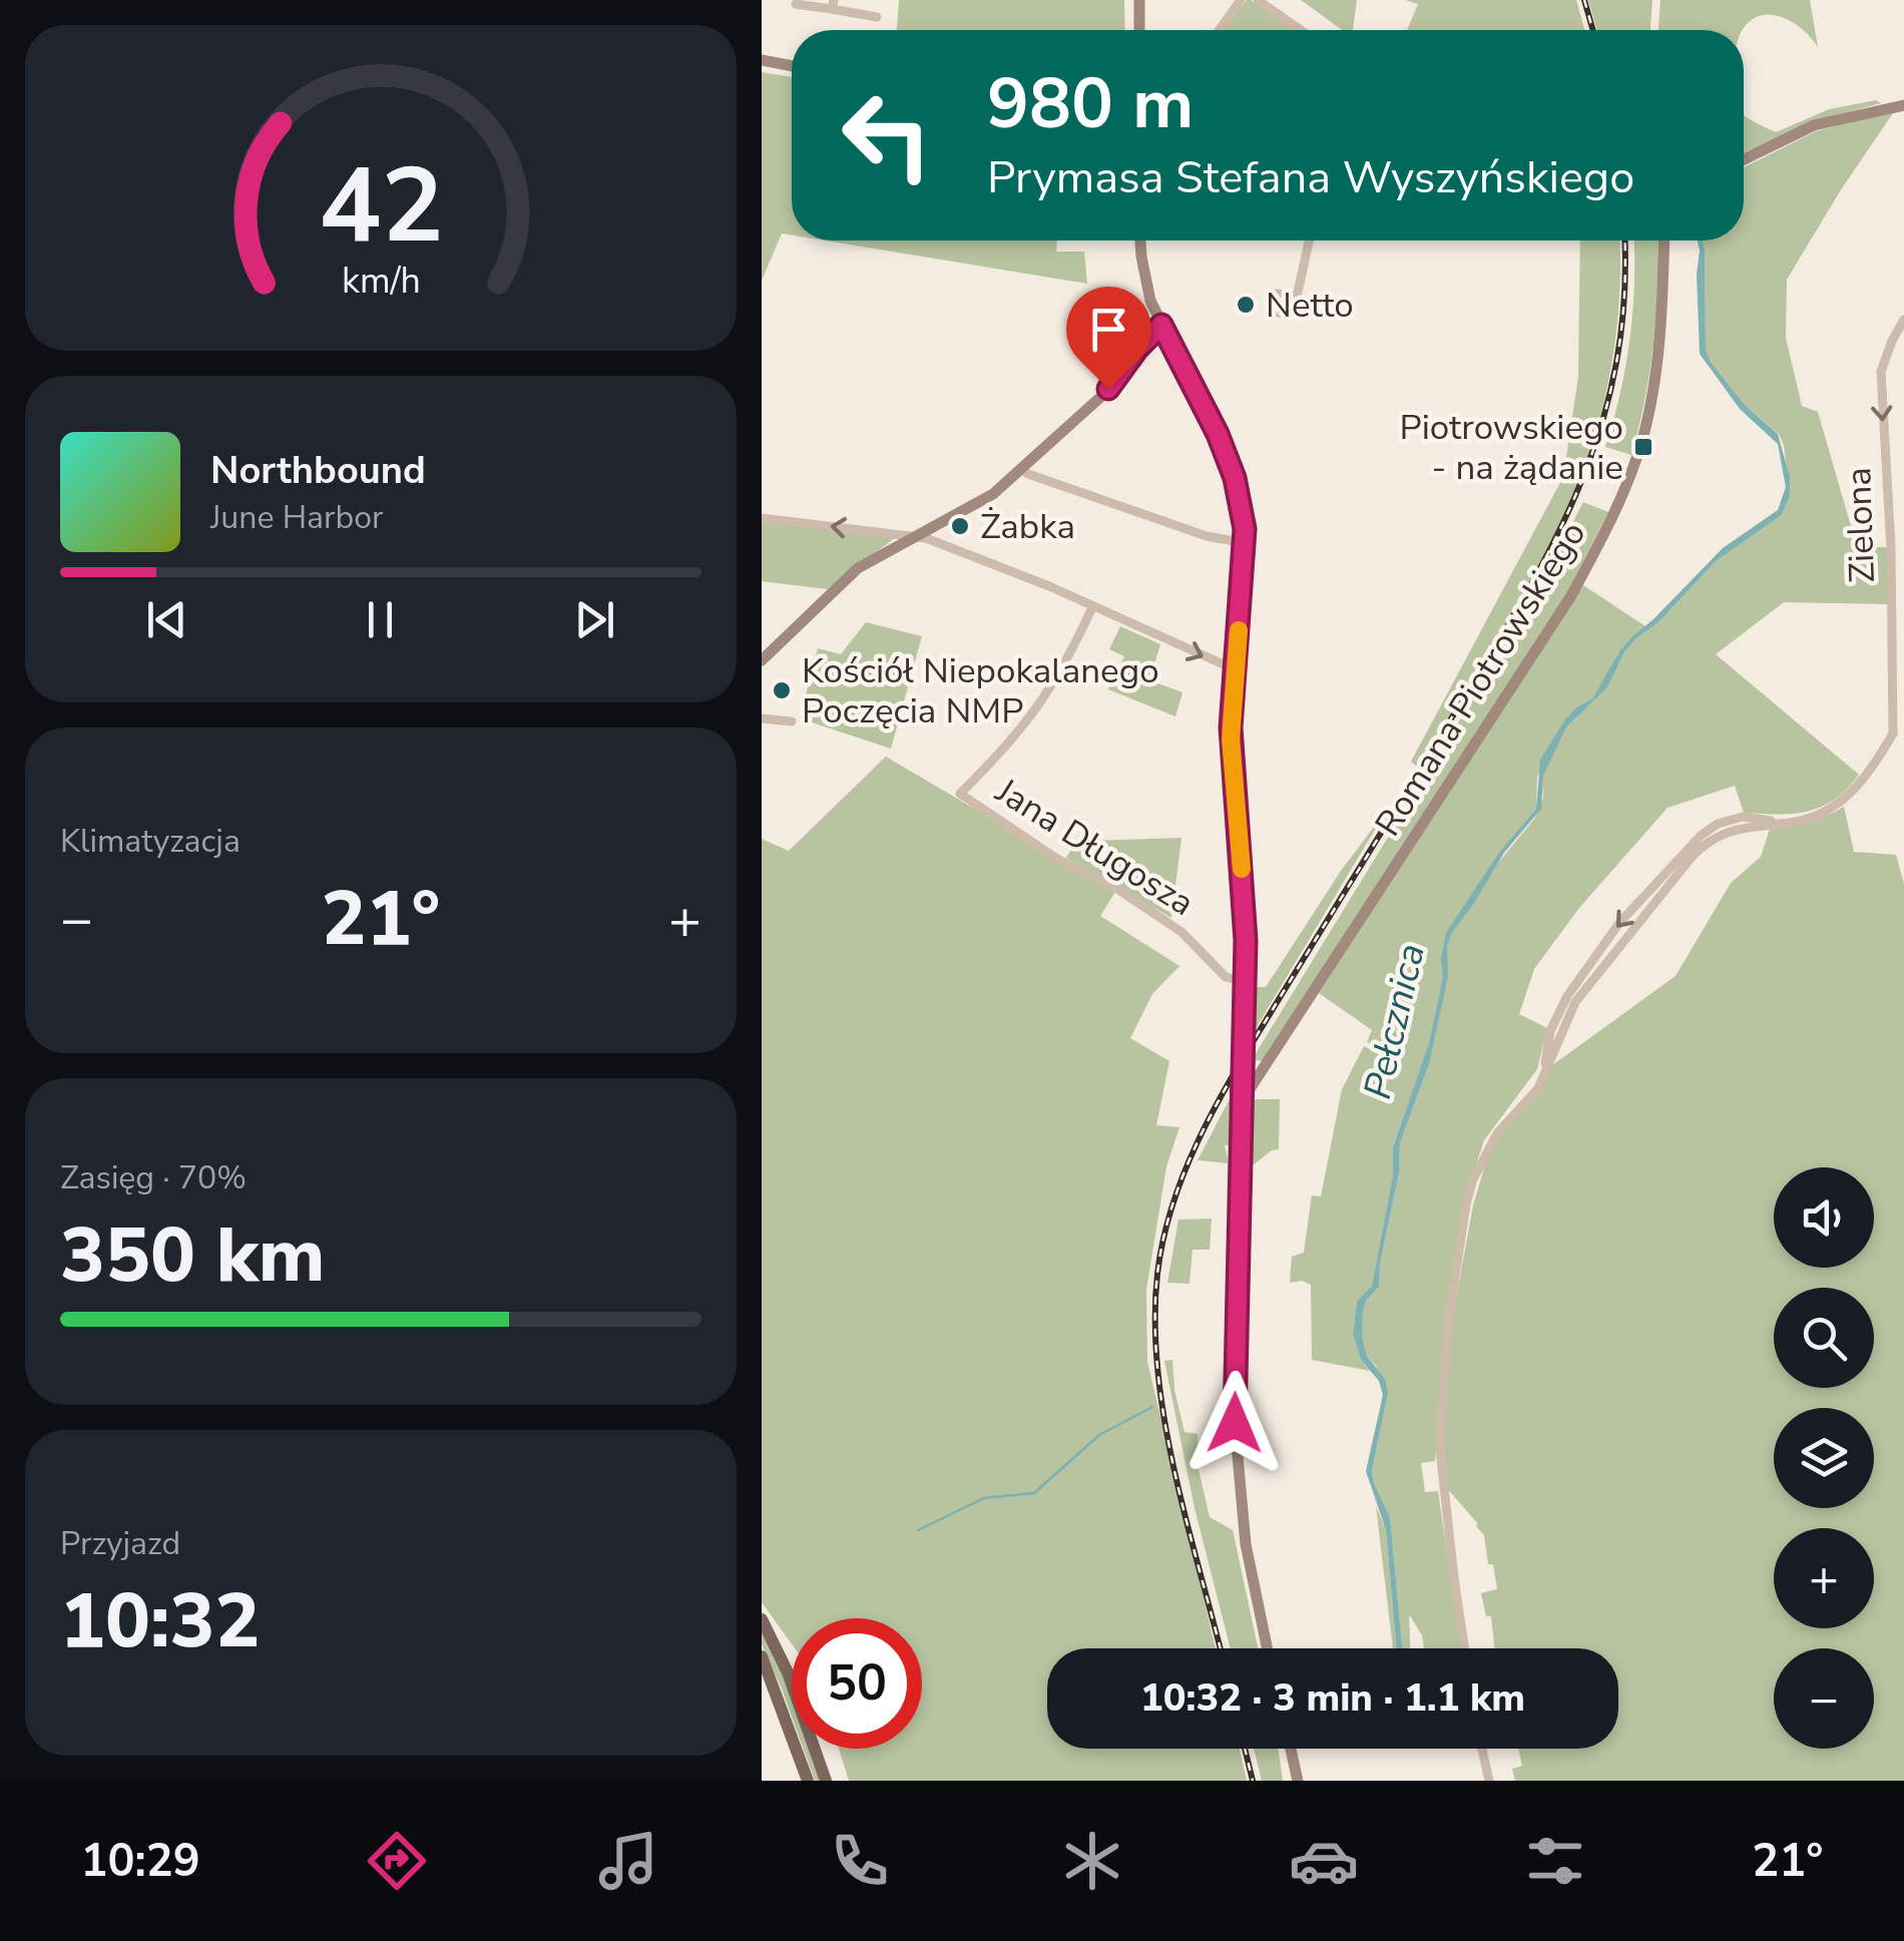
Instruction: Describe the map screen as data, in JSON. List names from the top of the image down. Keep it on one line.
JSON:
{"streets":{"street":["Zielona","Romana Piotrowskiego","Jana Długosza"]},"one_way":["Zielona"],"water":["Pełcznica"],"places":{"other":["Netto","Żabka","Kościół Niepokalanego Poczęcia NMP"],"transit":["Piotrowskiego - na żądanie"]},"page":{"turn":["980 m","Prymasa Stefana Wyszyńskiego"],"song":["Northbound","June Harbor"],"tile":["Klimatyzacja",["Zasięg · 70%","350 km"],["Przyjazd","10:32"]],"heat":["−","21°","+"],"map_buttons":["+","−"],"limit":"50","trip":"10:32 · 3 min · 1.1 km","tabs":["10:29","21°"],"gauge":["42","km/h"]}}
